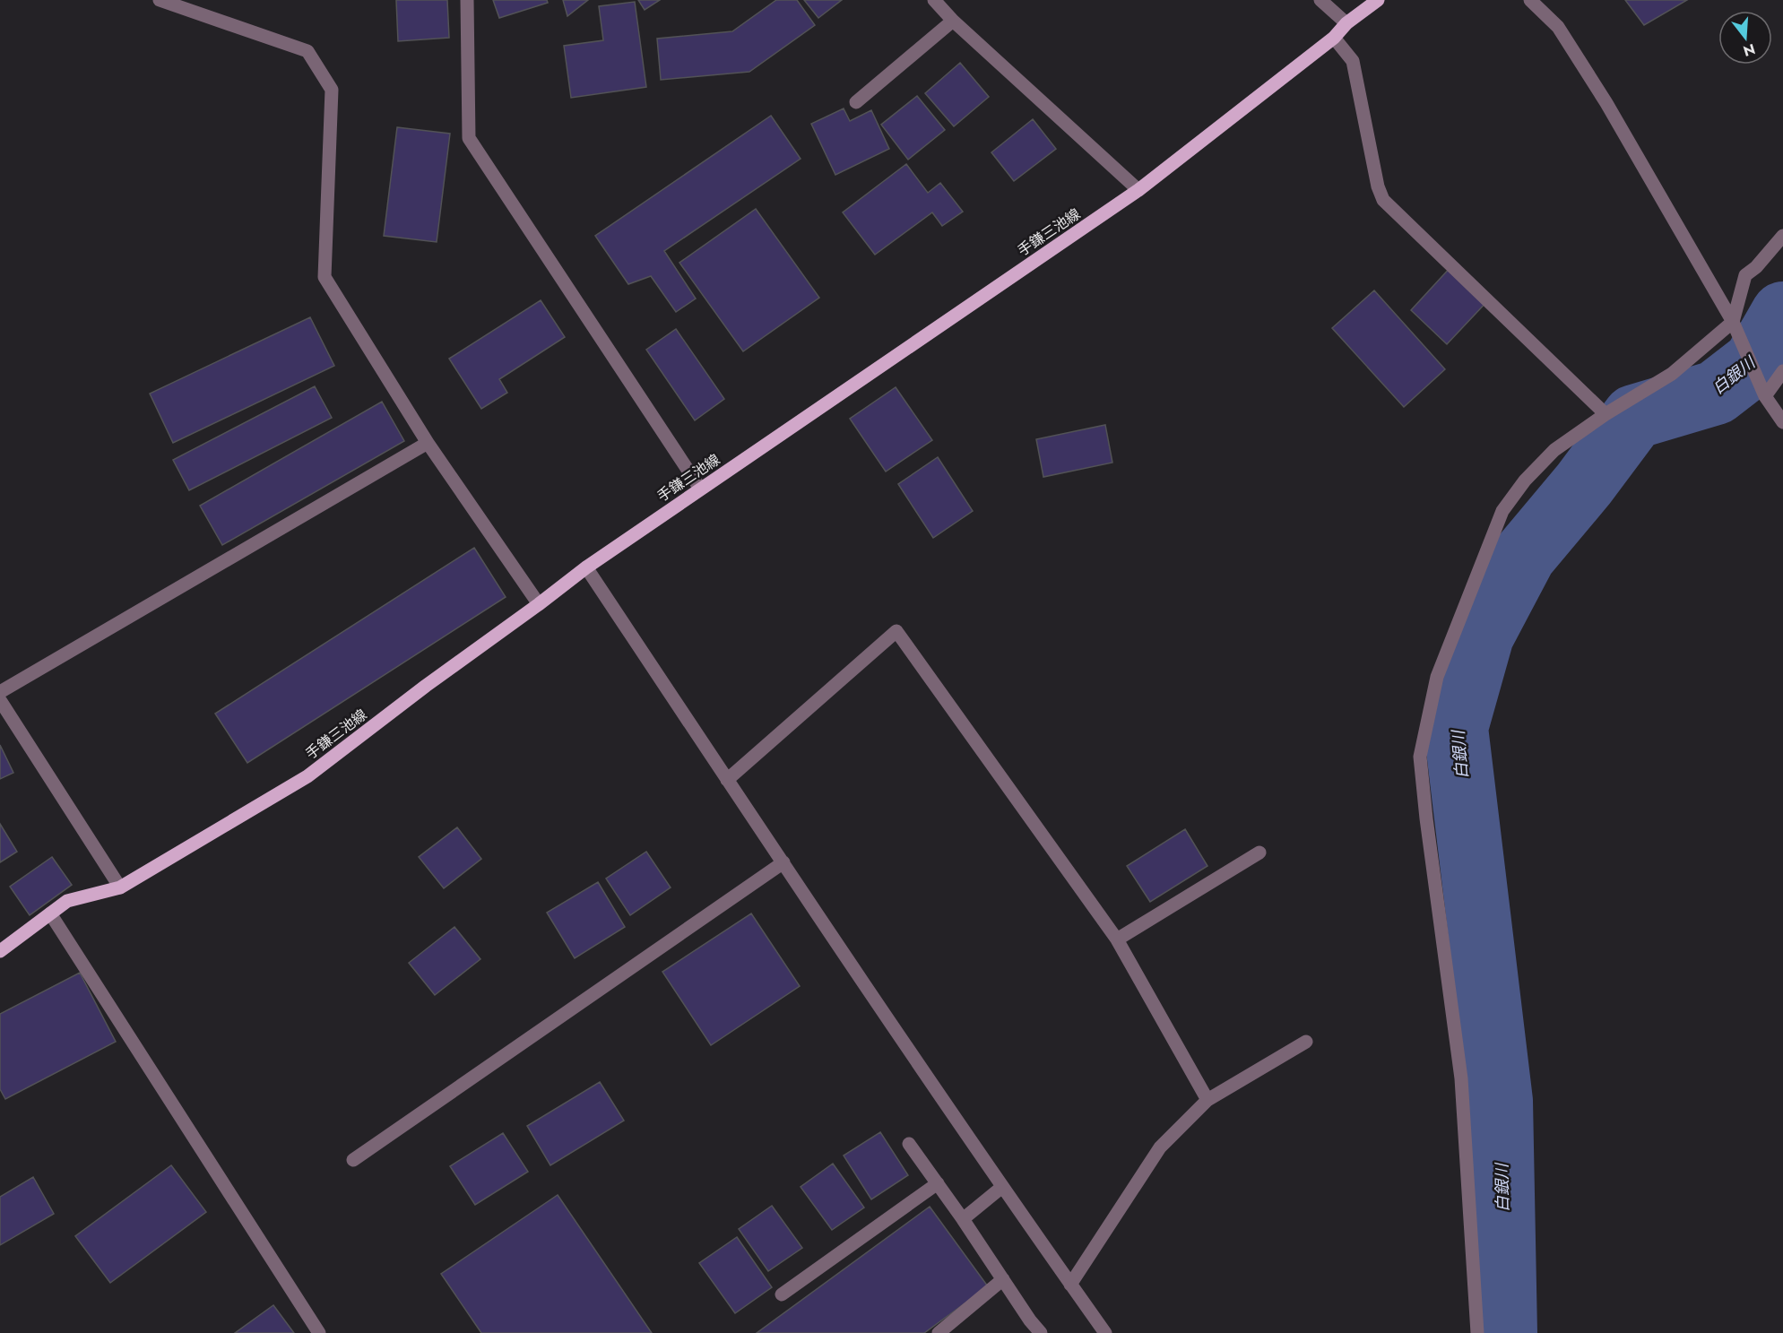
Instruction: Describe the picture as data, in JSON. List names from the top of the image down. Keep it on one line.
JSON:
{"streets":{"main road":["手鎌三池線"]},"water":["白銀川"],"north":"bottom"}
